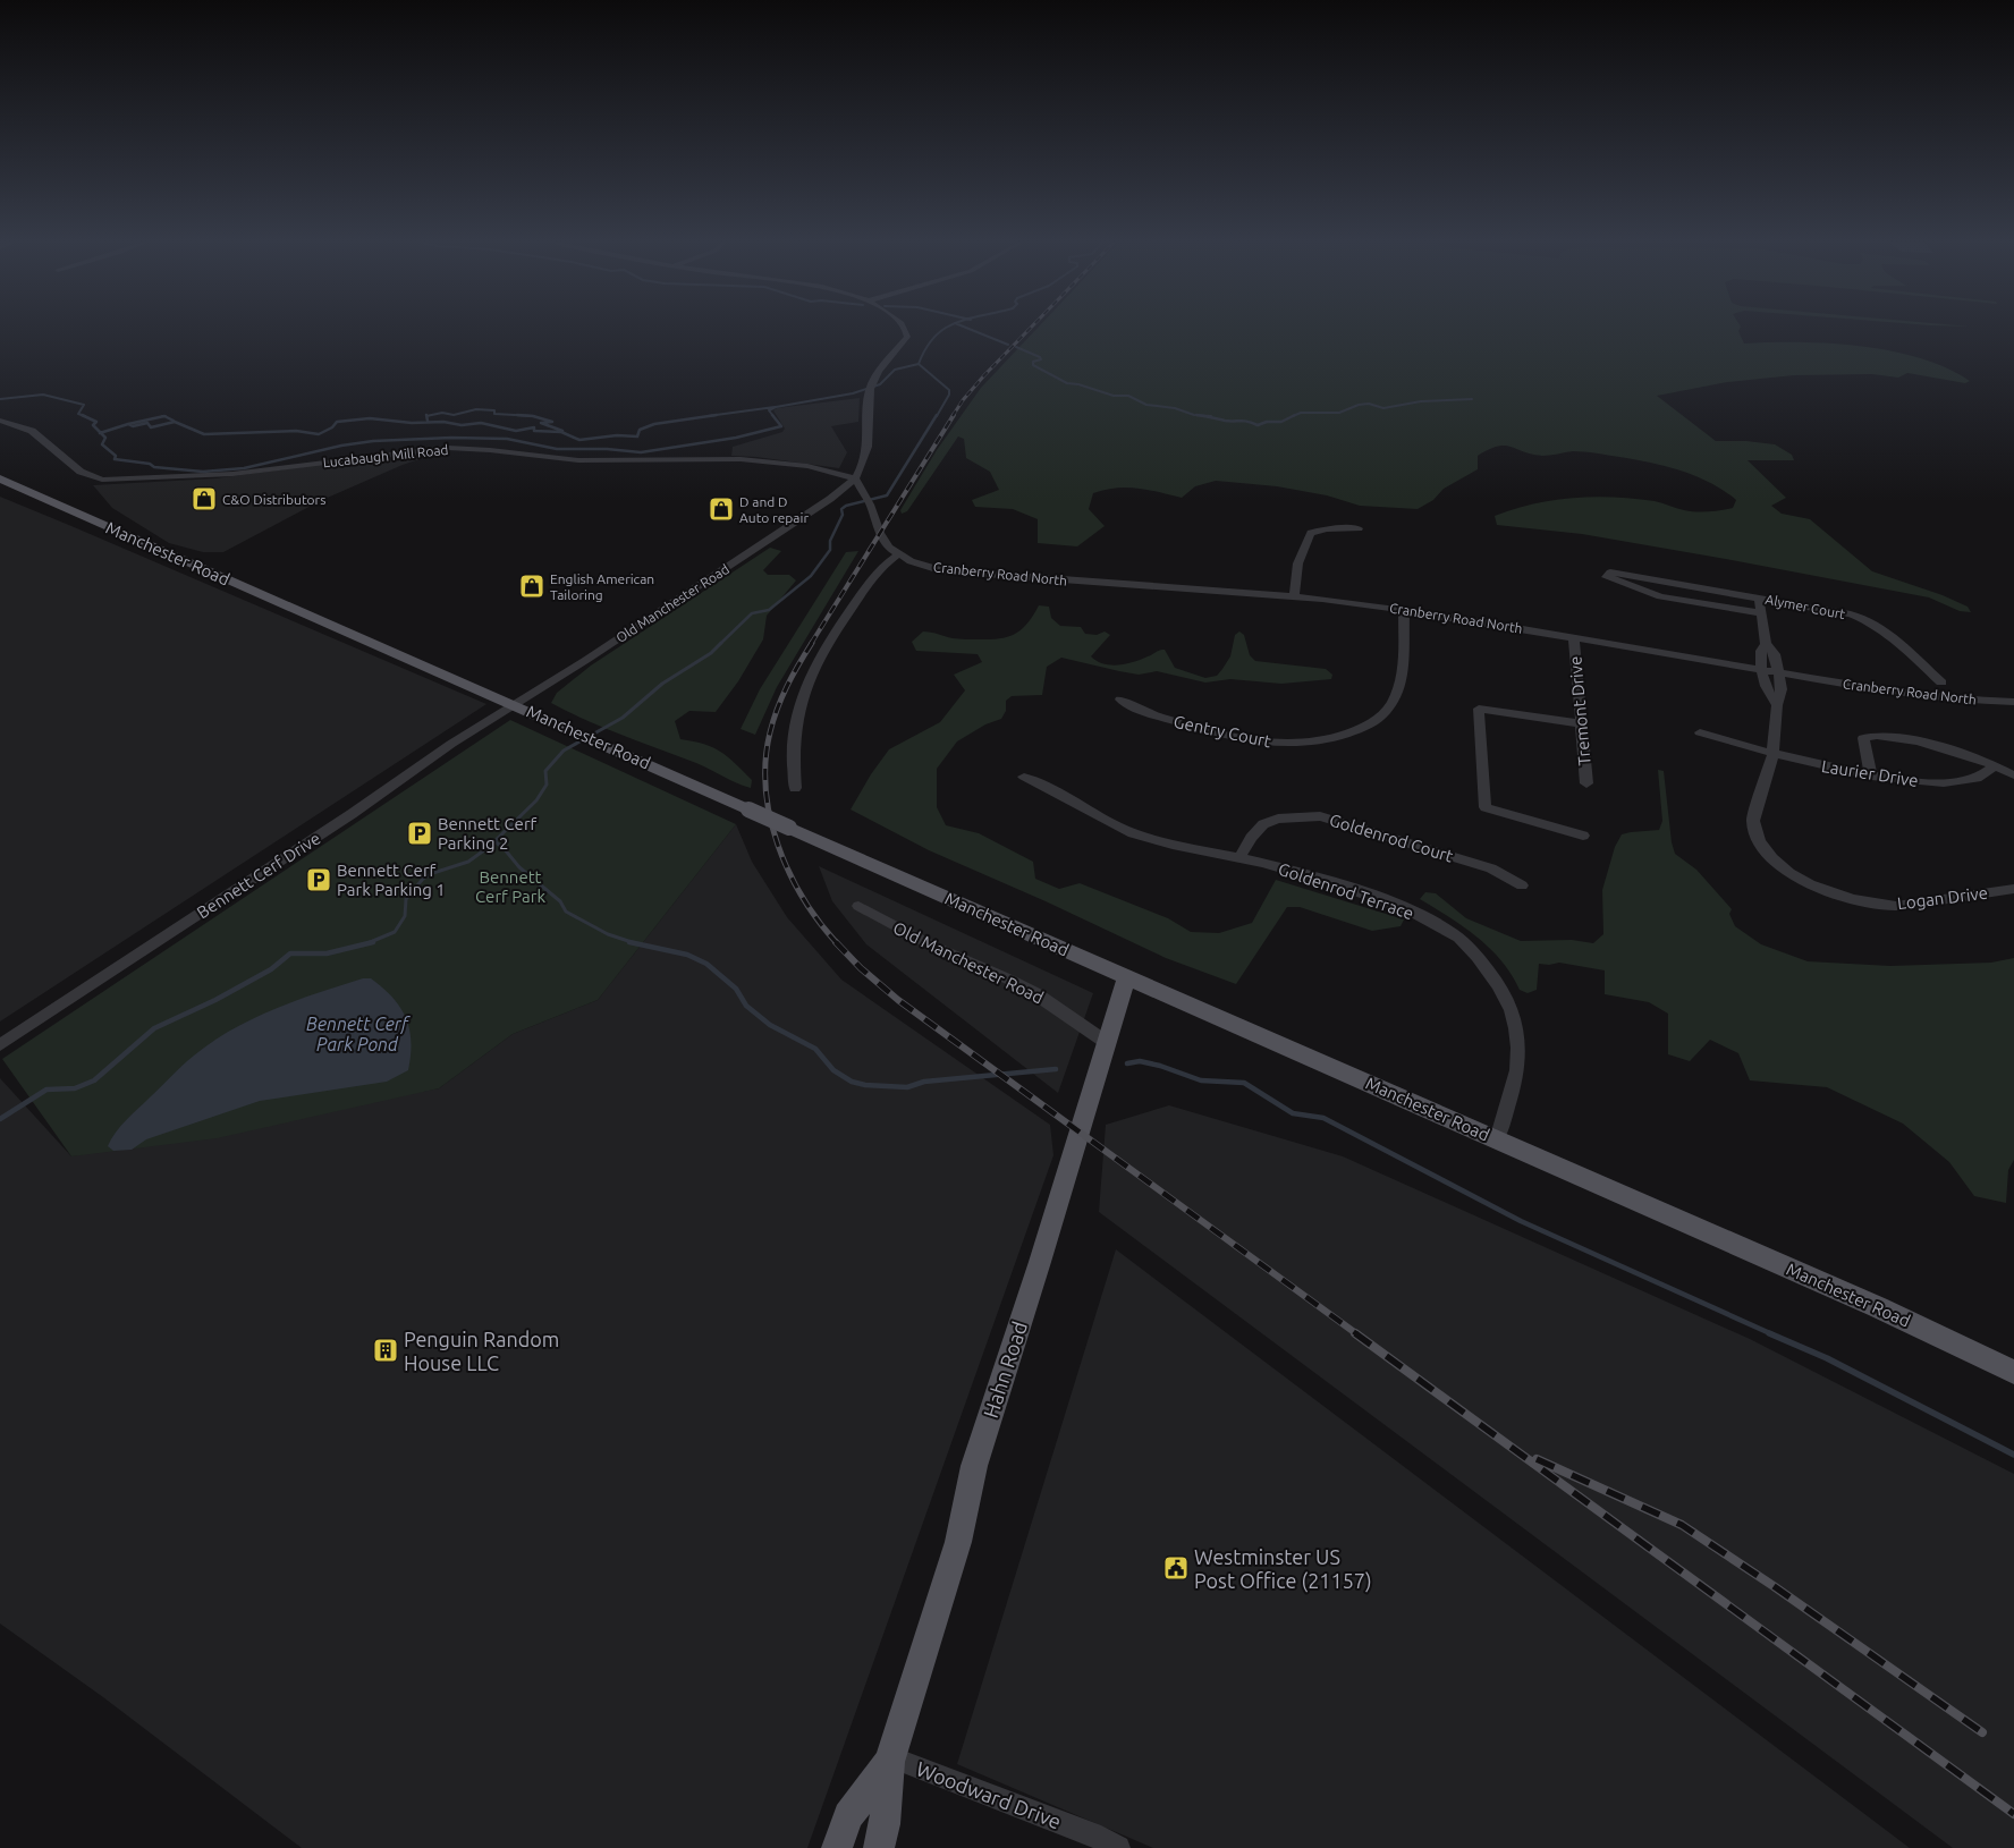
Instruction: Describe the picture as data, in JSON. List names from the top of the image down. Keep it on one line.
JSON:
{"streets":{"main road":["Manchester Road","Hahn Road"],"street":["Lucabaugh Mill Road","Cranberry Road North","Old Manchester Road","Alymer Court","Tremont Drive","Gentry Court","Laurier Drive","Goldenrod Court","Bennett Cerf Drive","Goldenrod Terrace","Logan Drive","Woodward Drive"]},"crossings":[["Lucabaugh Mill Road","Old Manchester Road"],["Manchester Road","Old Manchester Road"],["Manchester Road","Bennett Cerf Drive"],["Manchester Road","Goldenrod Terrace"],["Manchester Road","Hahn Road"],["Cranberry Road North","Tremont Drive"],["Cranberry Road North","Gentry Court"],["Cranberry Road North","Logan Drive"],["Old Manchester Road","Bennett Cerf Drive"],["Old Manchester Road","Hahn Road"],["Alymer Court","Logan Drive"],["Laurier Drive","Logan Drive"],["Goldenrod Court","Goldenrod Terrace"],["Hahn Road","Woodward Drive"]],"water":["Bennett Cerf Park Pond"],"parks":["Bennett Cerf Park"],"places":{"shop":["C&O Distributors","D and D Auto repair","English American Tailoring"],"parking":["Bennett Cerf Parking 2","Bennett Cerf Park Parking 1"],"building":["Penguin Random House LLC"],"public building":["Westminster US Post Office (21157)"]}}
